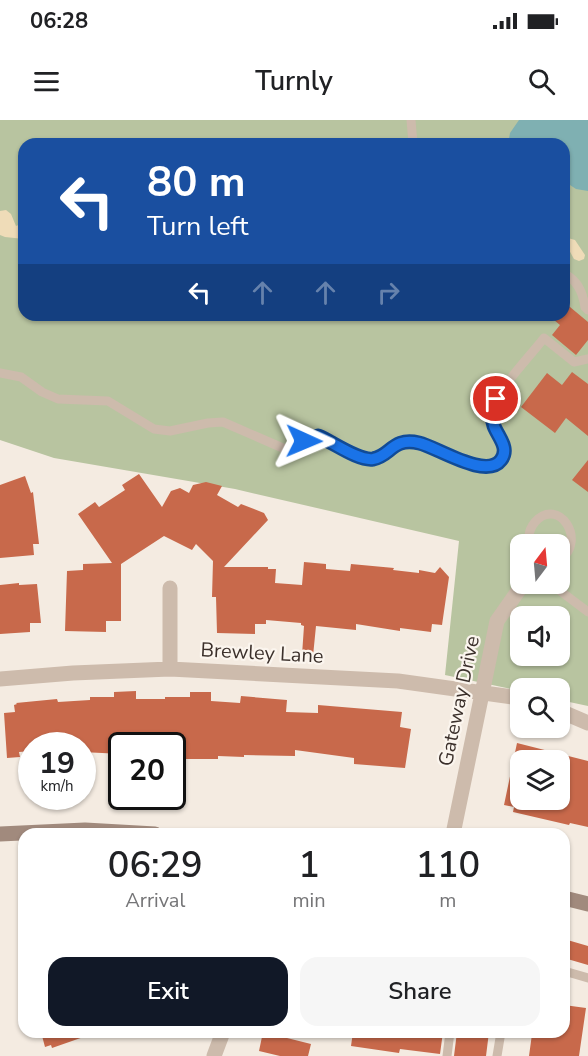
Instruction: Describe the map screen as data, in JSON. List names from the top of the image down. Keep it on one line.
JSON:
{"streets":{"street":["Brewley Lane","Gateway Drive"]},"crossings":[["Brewley Lane","Gateway Drive"]],"north":"top","page":{"status":"06:28","header":"Turnly","turn":["80 m","Turn left"],"speed":"19 km/h","limit":"20","eta":["06:29","Arrival","1","min","110","m"],"buttons":["Exit","Share"]}}
